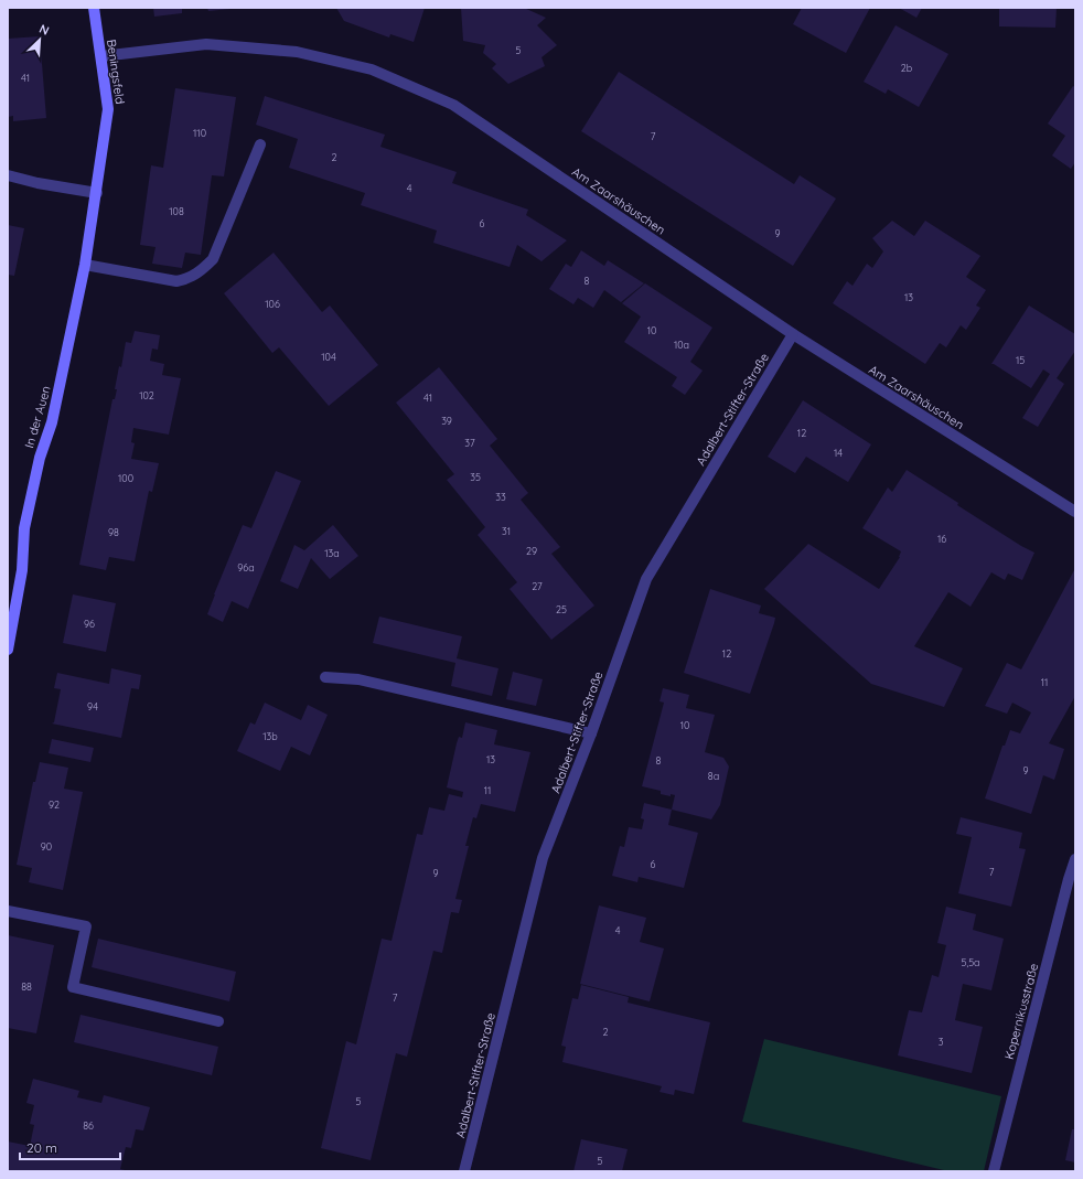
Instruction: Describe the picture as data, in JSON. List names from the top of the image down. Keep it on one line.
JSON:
{"streets":{"street":["Beningsfeld","Am Zaarshäuschen","Adalbert-Stifter-Straße","In der Auen","Kopernikusstraße"]},"crossings":[["Beningsfeld","Am Zaarshäuschen"],["Beningsfeld","In der Auen"],["Am Zaarshäuschen","Adalbert-Stifter-Straße"]],"house_numbers":["5","2b","41","110","7","2","4","108","6","9","8","13","106","10","10a","104","15","102","41","39","12","37","14","35","100","33","31","98","16","29","13a","96a","27","25","96","12","11","94","10","13b","13","8","9","8a","11","92","90","6","7","9","4","5,5a","88","7","2","3","5","86","5"],"scale_bar":"20 m","north":"top right"}
